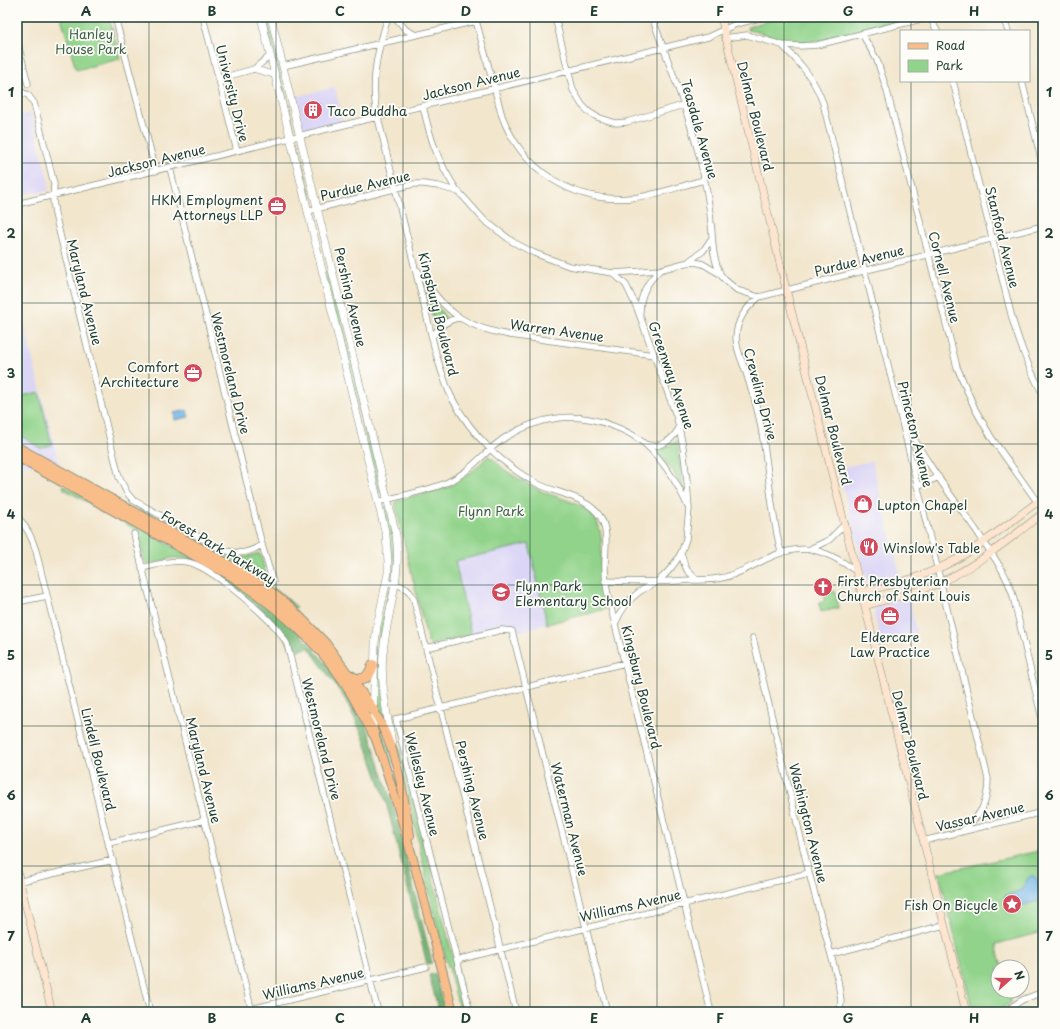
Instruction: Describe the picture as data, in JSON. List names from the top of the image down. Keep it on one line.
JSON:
{"streets":{"highway":["Forest Park Parkway"],"main road":["Delmar Boulevard"],"street":["Jackson Avenue","University Drive","Teasdale Avenue","Purdue Avenue","Stanford Avenue","Cornell Avenue","Maryland Avenue","Pershing Avenue","Kingsbury Boulevard","Warren Avenue","Westmoreland Drive","Greenway Avenue","Creveling Drive","Princeton Avenue","Lindell Boulevard","Wellesley Avenue","Vassar Avenue","Waterman Avenue","Washington Avenue","Williams Avenue"]},"crossings":[["Jackson Avenue","University Drive"],["Jackson Avenue","Delmar Boulevard"],["Jackson Avenue","Teasdale Avenue"],["Jackson Avenue","Maryland Avenue"],["Jackson Avenue","Pershing Avenue"],["Jackson Avenue","Kingsbury Boulevard"],["Jackson Avenue","Westmoreland Drive"],["Delmar Boulevard","Purdue Avenue"],["Delmar Boulevard","Vassar Avenue"],["Purdue Avenue","Stanford Avenue"],["Purdue Avenue","Cornell Avenue"],["Purdue Avenue","Pershing Avenue"],["Purdue Avenue","Kingsbury Boulevard"],["Purdue Avenue","Creveling Drive"],["Purdue Avenue","Princeton Avenue"],["Maryland Avenue","Westmoreland Drive"],["Maryland Avenue","Williams Avenue"],["Pershing Avenue","Forest Park Parkway"],["Pershing Avenue","Wellesley Avenue"],["Pershing Avenue","Waterman Avenue"],["Pershing Avenue","Williams Avenue"],["Kingsbury Boulevard","Warren Avenue"],["Kingsbury Boulevard","Wellesley Avenue"],["Kingsbury Boulevard","Williams Avenue"],["Warren Avenue","Greenway Avenue"],["Westmoreland Drive","Williams Avenue"],["Princeton Avenue","Vassar Avenue"],["Wellesley Avenue","Waterman Avenue"],["Wellesley Avenue","Williams Avenue"],["Waterman Avenue","Williams Avenue"],["Washington Avenue","Williams Avenue"]],"parks":["Hanley House Park","Flynn Park"],"places":{"building":["Taco Buddha"],"office":["HKM Employment Attorneys LLP","Comfort Architecture","Eldercare Law Practice"],"shop":["Lupton Chapel"],"restaurant":["Winslow's Table"],"church":["First Presbyterian Church of Saint Louis"],"school or university":["Flynn Park Elementary School"],"place":["Fish On Bicycle"]},"legend":["Road","Park"],"north":"right","grid":{"columns":["A","B","C","D","E","F","G","H"],"rows":["1","2","3","4","5","6","7"]}}
